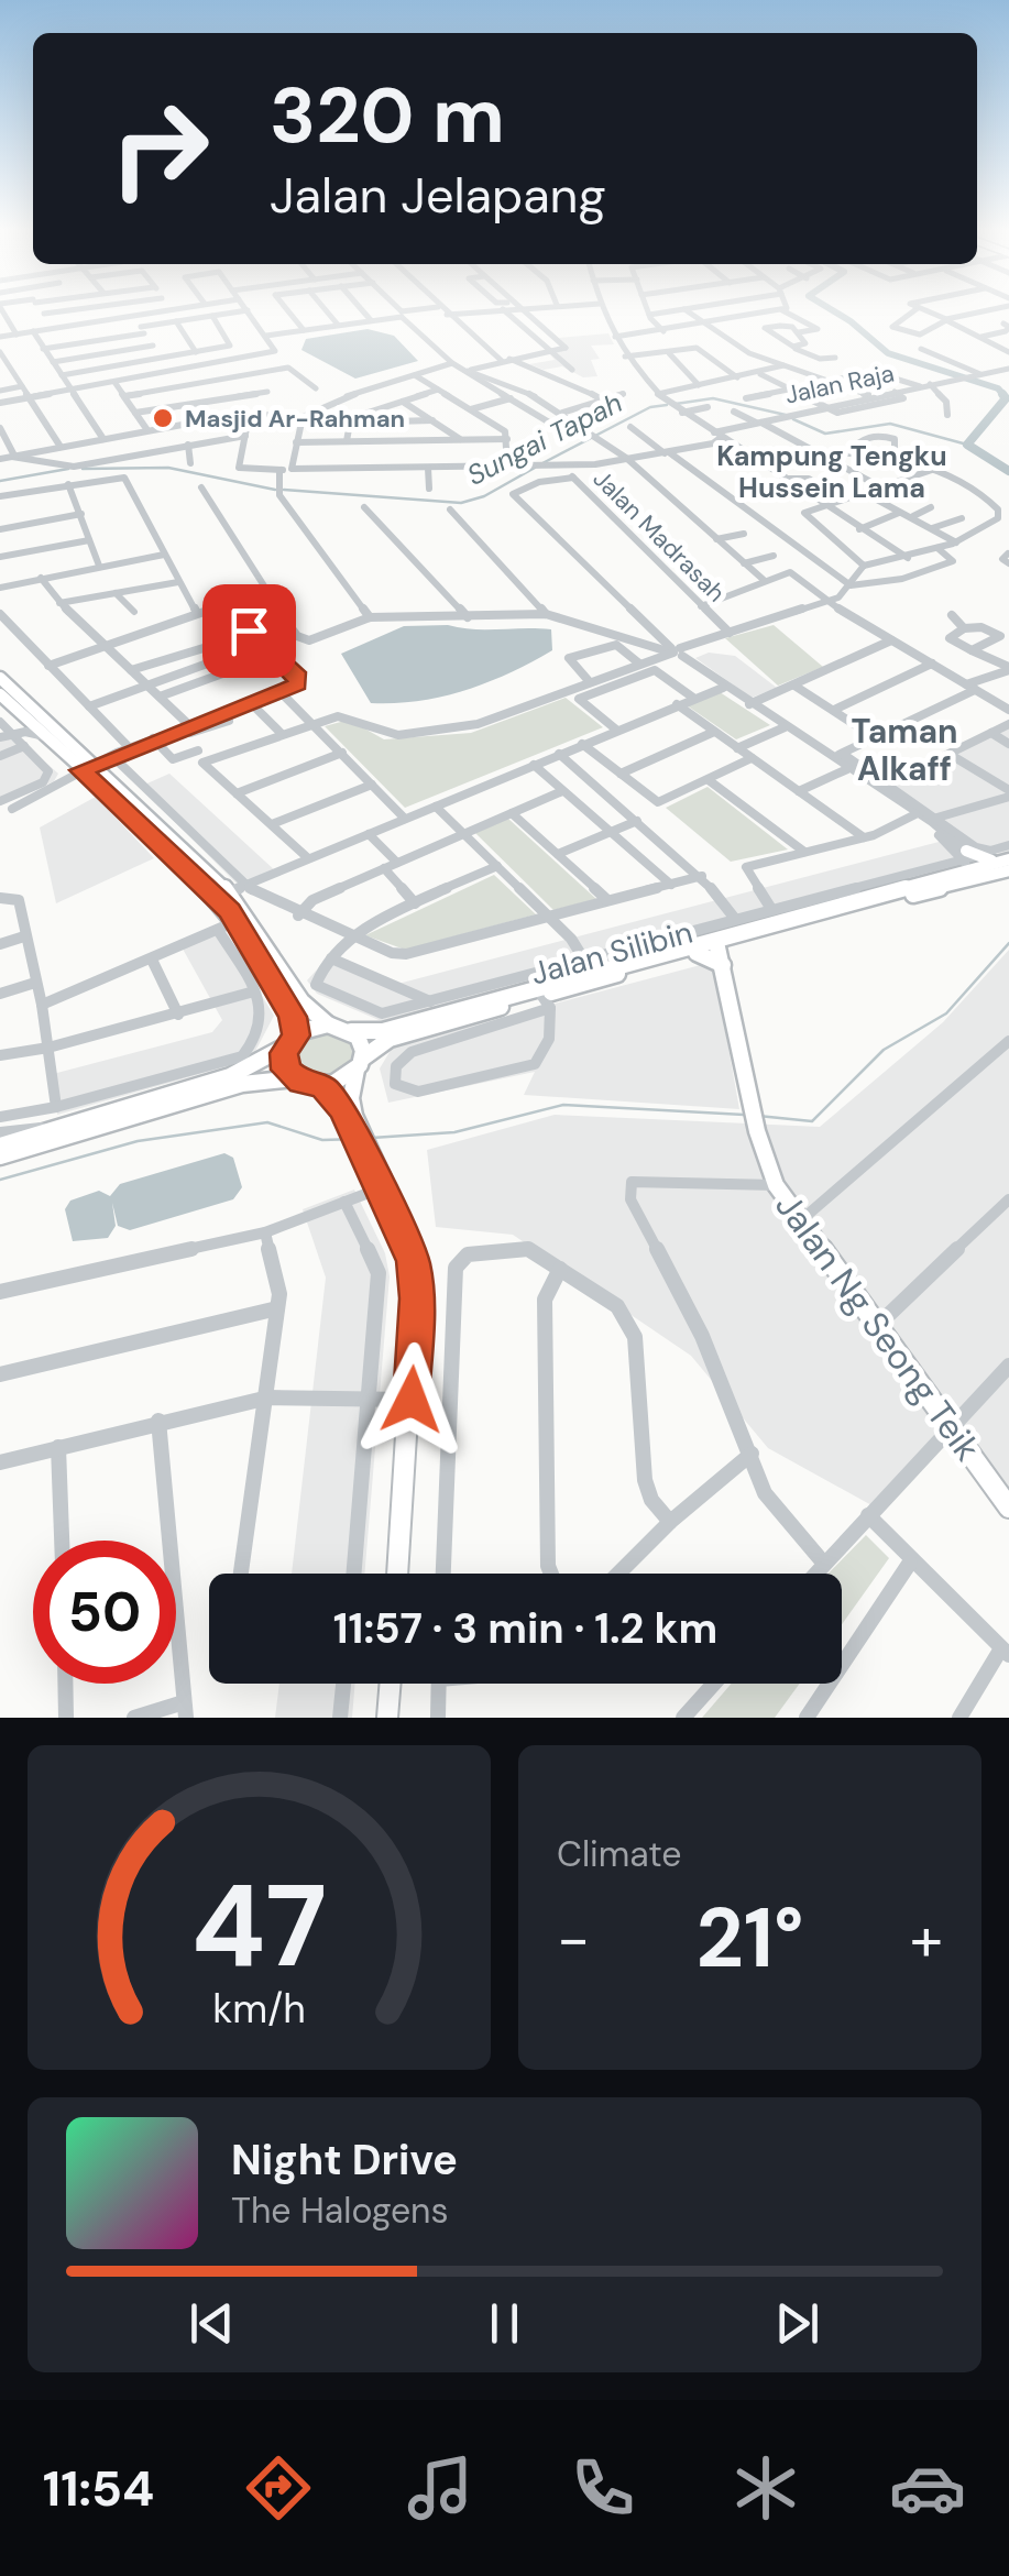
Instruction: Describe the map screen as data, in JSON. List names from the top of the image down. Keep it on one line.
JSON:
{"streets":{"main road":["Jalan Silibin","Jalan Ng Seong Teik"],"street":["Jalan Raja","Jalan Madrasah"]},"crossings":[["Jalan Silibin","Jalan Ng Seong Teik"]],"districts":["Kampung Tengku Hussein Lama","Taman Alkaff"],"water":["Sungai Tapah"],"places":["Masjid Ar-Rahman"],"page":{"turn":["320 m","Jalan Jelapang"],"limit":"50","trip":"11:57 · 3 min · 1.2 km","tile":"Climate","heat":["−","21°","+"],"song":["Night Drive","The Halogens"],"tabs":"11:54","gauge":["47","km/h"]}}
